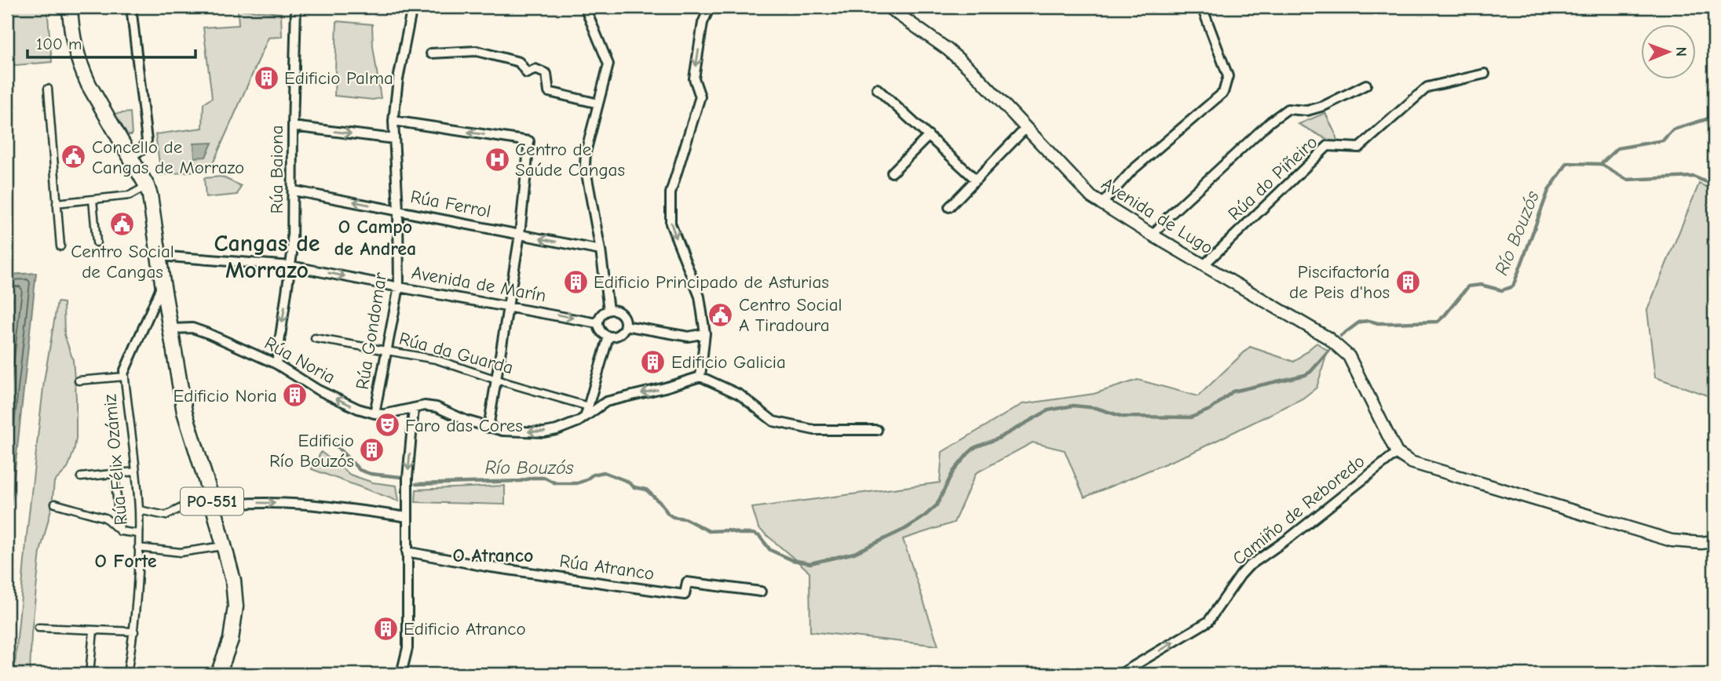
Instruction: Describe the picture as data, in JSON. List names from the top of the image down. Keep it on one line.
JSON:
{"streets":{"main road":["PO-551"],"street":["Rúa Baiona","Rúa do Piñeiro","Rúa Ferrol","Avenida de Lugo","Avenida de Marín","Rúa Gondomar","Rúa da Guarda","Rúa Noria","Rúa Félix Ozámiz","Camiño de Reboredo","Rúa Atranco"]},"crossings":[["Rúa Baiona","Rúa Ferrol"],["Rúa Baiona","Avenida de Marín"],["Rúa Baiona","Rúa Noria"],["Rúa do Piñeiro","Avenida de Lugo"],["Rúa Ferrol","Rúa Gondomar"],["Avenida de Lugo","Camiño de Reboredo"],["Avenida de Marín","Rúa Gondomar"],["Avenida de Marín","PO-551"],["Rúa Gondomar","Rúa da Guarda"],["Rúa Gondomar","Rúa Noria"],["Rúa da Guarda","Rúa Noria"],["Rúa Noria","PO-551"],["Rúa Félix Ozámiz","PO-551"]],"one_way":["Avenida de Marín","Rúa Noria","Camiño de Reboredo"],"districts":["O Campo de Andrea","Cangas de Morrazo","O Atranco","O Forte"],"water":["Río Bouzós"],"places":{"building":["Edificio Palma","Edificio Principado de Asturias","Piscifactoría de Peis d'hos","Edificio Galicia","Edificio Noria","Edificio Río Bouzós","Edificio Atranco"],"public building":["Concello de Cangas de Morrazo","Centro Social de Cangas","Centro Social A Tiradoura"],"hospital":["Centro de Saúde Cangas"],"theatre":["Faro das Cores"]},"scale_bar":"100 m","north":"right"}
